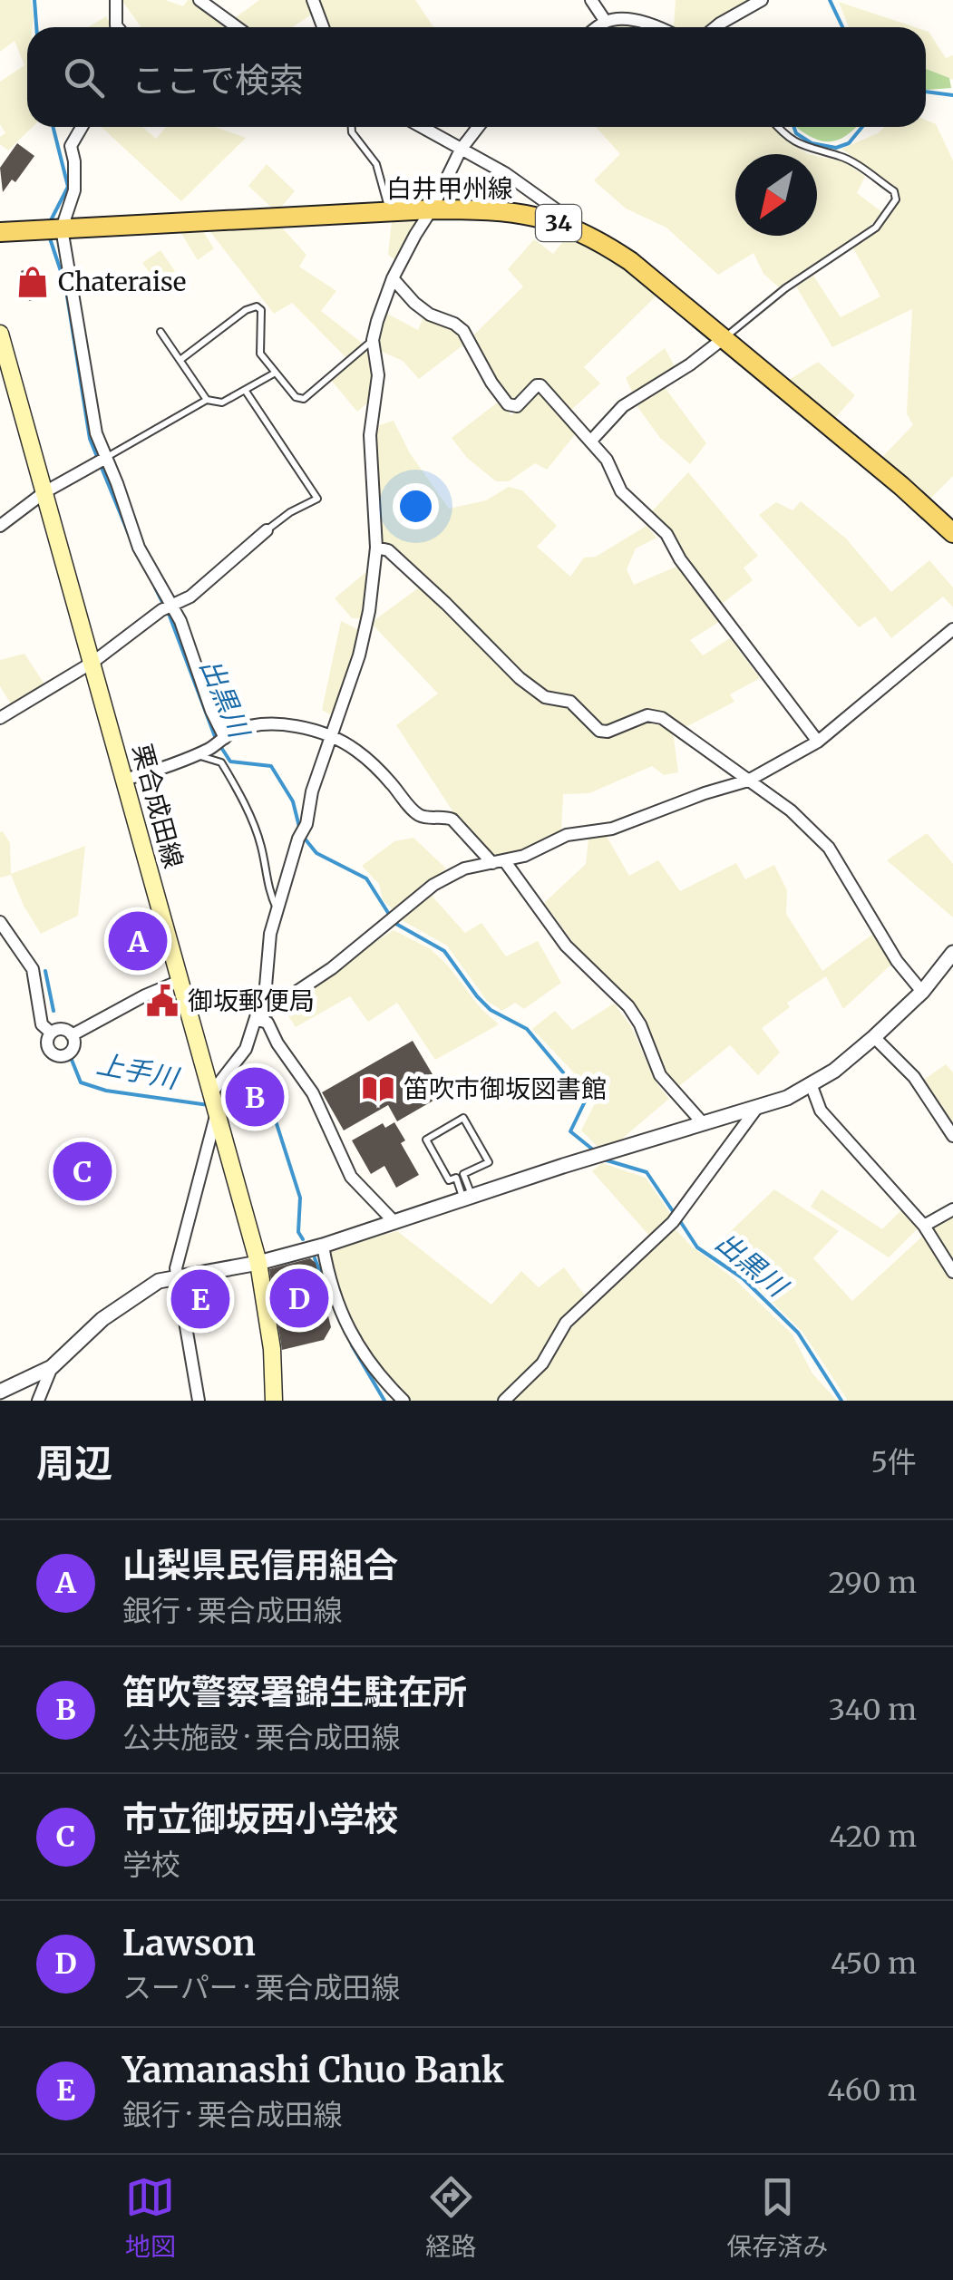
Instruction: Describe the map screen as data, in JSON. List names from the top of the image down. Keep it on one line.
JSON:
{"streets":{"main road":["白井甲州線","34","栗合成田線"]},"water":["出黒川","上手川"],"places":{"shop":["Chateraise"],"public building":["御坂郵便局"],"library":["笛吹市御坂図書館"]},"north":"bottom left","page":{"search":"ここで検索","pins":["A","B","C","D","E"],"heading":["周辺","5件"],"list":[{"mark":"A","name":"山梨県民信用組合","note":"銀行 · 栗合成田線","value":"290 m"},{"mark":"B","name":"笛吹警察署錦生駐在所","note":"公共施設 · 栗合成田線","value":"340 m"},{"mark":"C","name":"市立御坂西小学校","note":"学校","value":"420 m"},{"mark":"D","name":"Lawson","note":"スーパー · 栗合成田線","value":"450 m"},{"mark":"E","name":"Yamanashi Chuo Bank","note":"銀行 · 栗合成田線","value":"460 m"}],"nav":["地図","経路","保存済み"]}}
